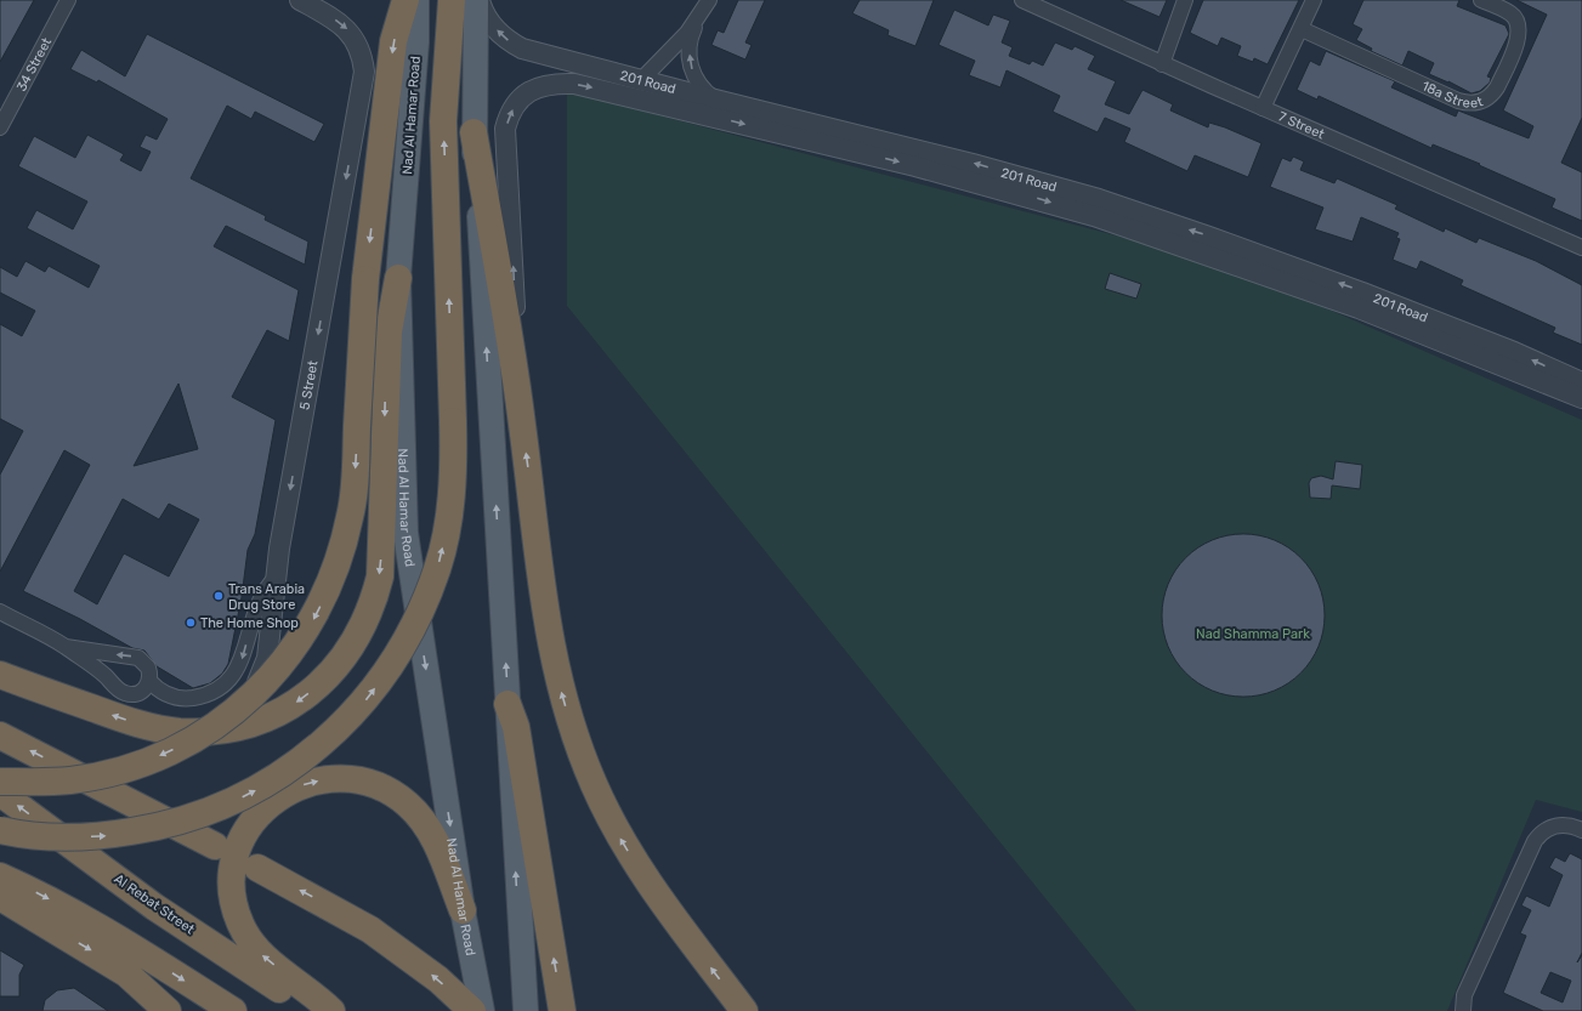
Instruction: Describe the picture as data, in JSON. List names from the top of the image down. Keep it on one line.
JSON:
{"streets":{"highway":["Al Rebat Street"],"main road":["Nad Al Hamar Road"],"street":["34 Street","201 Road","18a Street","7 Street","5 Street"]},"parks":["Nad Shamma Park"],"places":["Trans Arabia Drug Store","The Home Shop"]}
